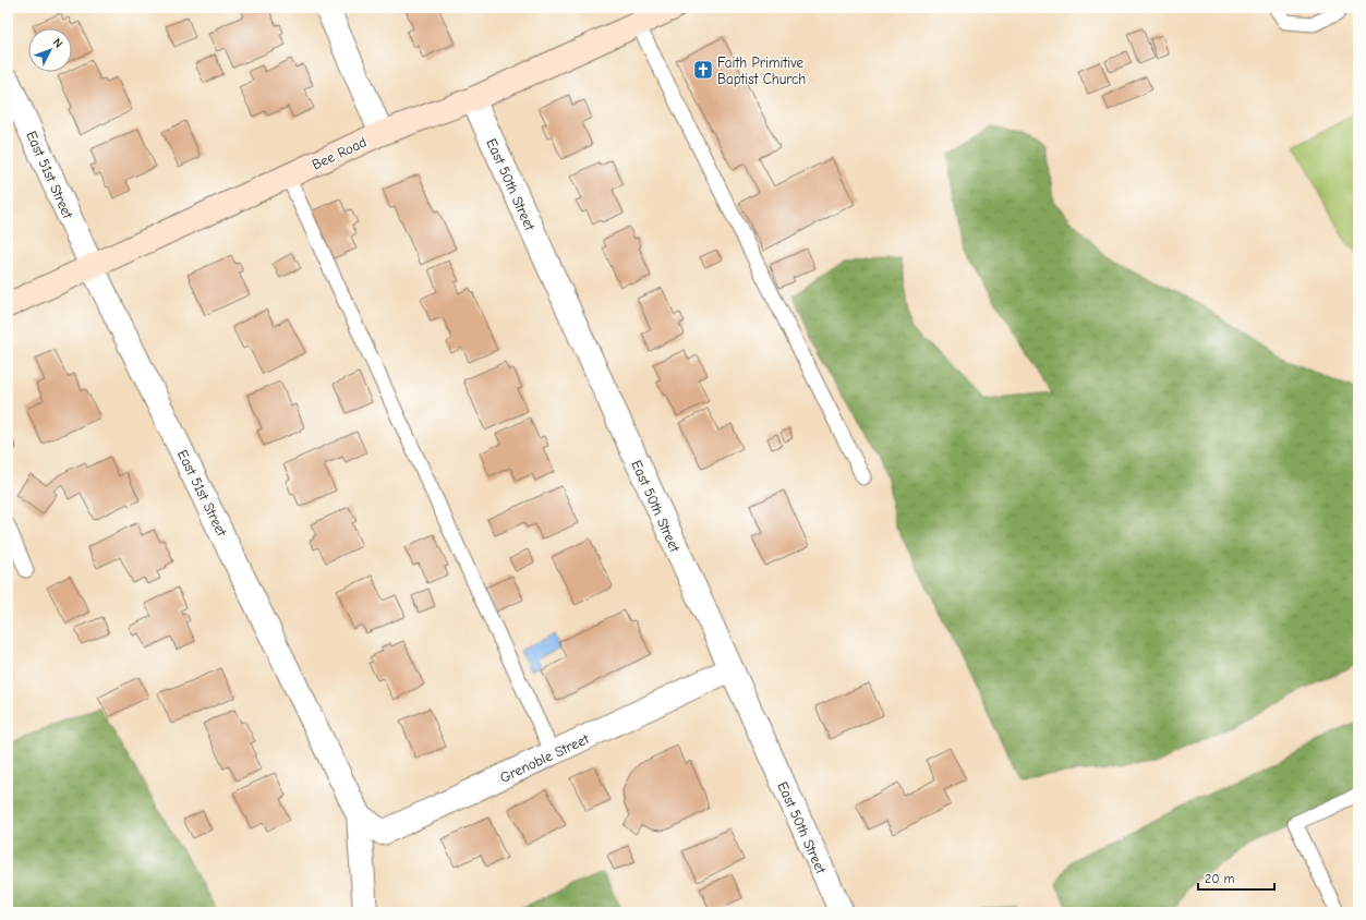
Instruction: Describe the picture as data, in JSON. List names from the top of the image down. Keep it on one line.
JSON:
{"streets":{"main road":["Bee Road"],"street":["East 51st Street","East 50th Street","Grenoble Street"]},"crossings":[["Bee Road","East 51st Street"],["Bee Road","East 50th Street"],["East 51st Street","Grenoble Street"],["East 50th Street","Grenoble Street"]],"places":{"church":["Faith Primitive Baptist Church"]},"scale_bar":"20 m","north":"top right"}
